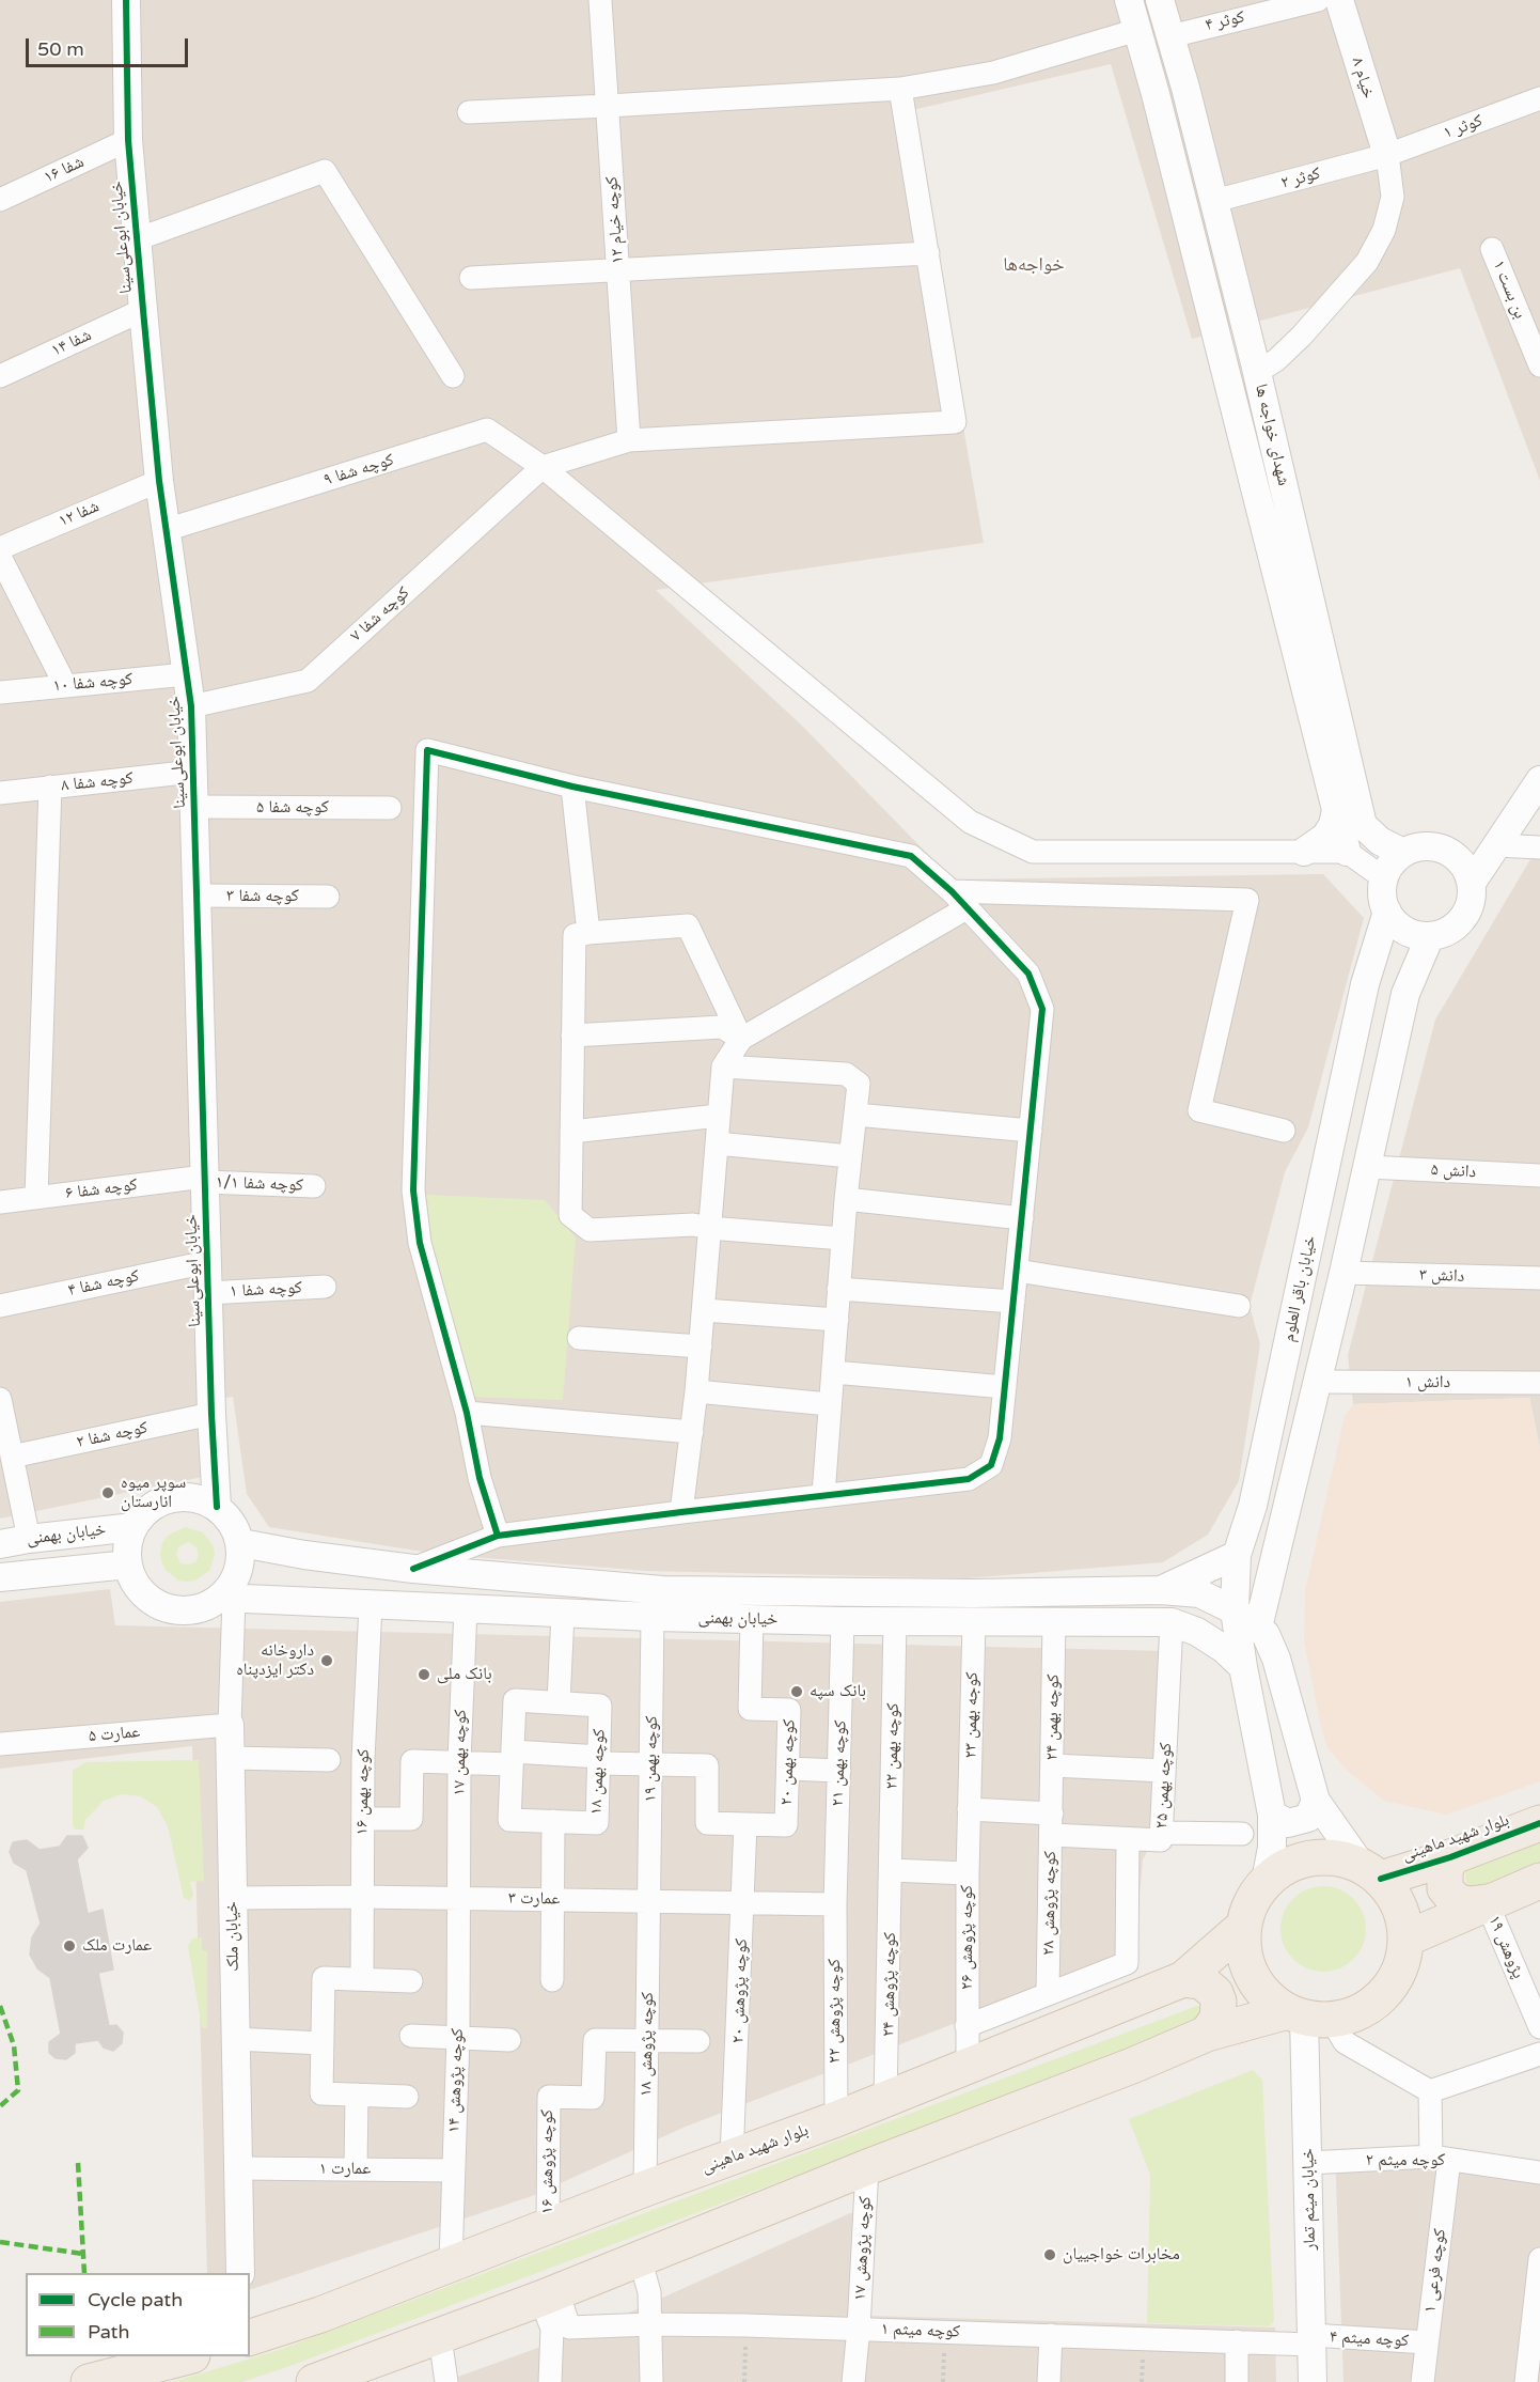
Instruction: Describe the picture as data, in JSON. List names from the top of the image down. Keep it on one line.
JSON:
{"streets":{"main road":["بلوار شهید ماهینی"],"street":["کوثر ۴","خیام ۸","کوثر ۱","شفا ۱۶","کوثر ۲","کوچه خیام ۱۲","خیابان ابوعلی‌سینا","بن بست ۱","شفا ۱۴","شهدای خواجه ها","کوچه شفا ۹","شفا ۱۲","کوچه شفا ۷","کوچه شفا ۱۰","کوچه شفا ۸","کوچه شفا ۵","کوچه شفا ۳","دانش ۵","کوچه شفا ۱/۱","کوچه شفا ۶","دانش ۳","کوچه شفا ۴","خیابان باقر العلوم","کوچه شفا ۱","دانش ۱","کوچه شفا ۲","خیابان بهمنی","کوجه بهمن ۲۳","کوچه بهمن ۲۴","عمارت ۵","کوچه بهمن ۲۲","کوچه بهمن ۱۷","کوچه بهمن ۱۹","کوچه بهمن ۲۰","کوچه بهمن ۲۱","کوچه بهمن ۱۸","کوچه بهمن ۲۵","کوچه بهمن ۱۶","عمارت ۳","کوچه پژوهش ۲۸","خیابان ملک","کوچه پژوهش ۲۶","پژوهش ۱۹","کوچه پژوهش ۲۴","کوچه پژوهش ۲۰","کوچه پژوهش ۲۲","کوچه پژوهش ۱۸","کوچه پژوهش ۱۴","کوچه میثم ۲","کوچه پژوهش ۱۶","عمارت ۱","خیابان میثم تمار","کوچه پژوهش ۱۷","کوچه فرعی ۱","کوچه میثم ۱","کوچه میثم ۴"]},"crossings":[["کوثر ۴","شهدای خواجه ها"],["خیام ۸","کوثر ۱"],["خیام ۸","کوثر ۲"],["کوثر ۱","کوثر ۲"],["شفا ۱۶","خیابان ابوعلی‌سینا"],["کوثر ۲","شهدای خواجه ها"],["خیابان ابوعلی‌سینا","شفا ۱۴"],["خیابان ابوعلی‌سینا","کوچه شفا ۹"],["خیابان ابوعلی‌سینا","شفا ۱۲"],["خیابان ابوعلی‌سینا","کوچه شفا ۷"],["خیابان ابوعلی‌سینا","کوچه شفا ۱۰"],["خیابان ابوعلی‌سینا","کوچه شفا ۸"],["خیابان ابوعلی‌سینا","کوچه شفا ۵"],["خیابان ابوعلی‌سینا","کوچه شفا ۳"],["خیابان ابوعلی‌سینا","کوچه شفا ۱/۱"],["خیابان ابوعلی‌سینا","کوچه شفا ۶"],["خیابان ابوعلی‌سینا","کوچه شفا ۴"],["خیابان ابوعلی‌سینا","کوچه شفا ۱"],["خیابان ابوعلی‌سینا","کوچه شفا ۲"],["خیابان ابوعلی‌سینا","خیابان بهمنی"],["خیابان ابوعلی‌سینا","خیابان ملک"],["شهدای خواجه ها","خیابان باقر العلوم"],["کوچه شفا ۹","کوچه شفا ۷"],["کوچه شفا ۱/۱","کوچه شفا ۶"],["خیابان باقر العلوم","خیابان بهمنی"],["خیابان باقر العلوم","بلوار شهید ماهینی"],["خیابان باقر العلوم","خیابان میثم تمار"],["خیابان بهمنی","کوجه بهمن ۲۳"],["خیابان بهمنی","کوچه بهمن ۲۴"],["خیابان بهمنی","کوچه بهمن ۲۲"],["خیابان بهمنی","کوچه بهمن ۱۷"],["خیابان بهمنی","کوچه بهمن ۱۹"],["خیابان بهمنی","کوچه بهمن ۲۰"],["خیابان بهمنی","کوچه بهمن ۲۱"],["خیابان بهمنی","کوچه بهمن ۲۵"],["خیابان بهمنی","کوچه بهمن ۱۶"],["خیابان بهمنی","خیابان ملک"],["کوجه بهمن ۲۳","کوچه بهمن ۲۵"],["کوجه بهمن ۲۳","کوچه پژوهش ۲۶"],["کوچه بهمن ۲۴","کوچه بهمن ۲۵"],["کوچه بهمن ۲۴","کوچه پژوهش ۲۸"],["عمارت ۵","خیابان ملک"],["کوچه بهمن ۲۲","کوچه پژوهش ۲۴"],["کوچه بهمن ۱۷","عمارت ۳"],["کوچه بهمن ۱۷","کوچه پژوهش ۱۴"],["کوچه بهمن ۱۹","عمارت ۳"],["کوچه بهمن ۱۹","کوچه پژوهش ۱۸"],["کوچه بهمن ۲۰","کوچه پژوهش ۲۰"],["کوچه بهمن ۲۱","عمارت ۳"],["کوچه بهمن ۲۱","کوچه پژوهش ۲۲"],["کوچه بهمن ۲۵","کوچه پژوهش ۲۸"],["کوچه بهمن ۲۵","کوچه پژوهش ۲۶"],["کوچه بهمن ۱۶","عمارت ۳"],["بلوار شهید ماهینی","کوچه پژوهش ۲۶"],["بلوار شهید ماهینی","کوچه پژوهش ۲۴"],["بلوار شهید ماهینی","کوچه پژوهش ۲۰"],["بلوار شهید ماهینی","کوچه پژوهش ۲۲"],["بلوار شهید ماهینی","کوچه پژوهش ۱۸"],["بلوار شهید ماهینی","کوچه پژوهش ۱۴"],["بلوار شهید ماهینی","کوچه پژوهش ۱۶"],["بلوار شهید ماهینی","خیابان میثم تمار"],["عمارت ۳","خیابان ملک"],["عمارت ۳","کوچه پژوهش ۲۰"],["عمارت ۳","کوچه پژوهش ۲۲"],["عمارت ۳","کوچه پژوهش ۱۸"],["عمارت ۳","کوچه پژوهش ۱۴"],["خیابان ملک","عمارت ۱"],["کوچه پژوهش ۱۸","کوچه پژوهش ۱۶"],["کوچه پژوهش ۱۴","عمارت ۱"],["کوچه میثم ۲","خیابان میثم تمار"],["کوچه میثم ۲","کوچه فرعی ۱"],["خیابان میثم تمار","کوچه میثم ۱"],["خیابان میثم تمار","کوچه میثم ۴"],["کوچه پژوهش ۱۷","کوچه میثم ۱"],["کوچه فرعی ۱","کوچه میثم ۴"],["کوچه میثم ۱","کوچه میثم ۴"]],"districts":["خواجه‌ها"],"places":["سوپر میوه انارستان","داروخانه دکتر ایزدپناه","بانک ملی","بانک سپه","عمارت ملک","مخابرات خواجییان"],"legend":["Cycle path","Path"],"scale_bar":"50 m"}
